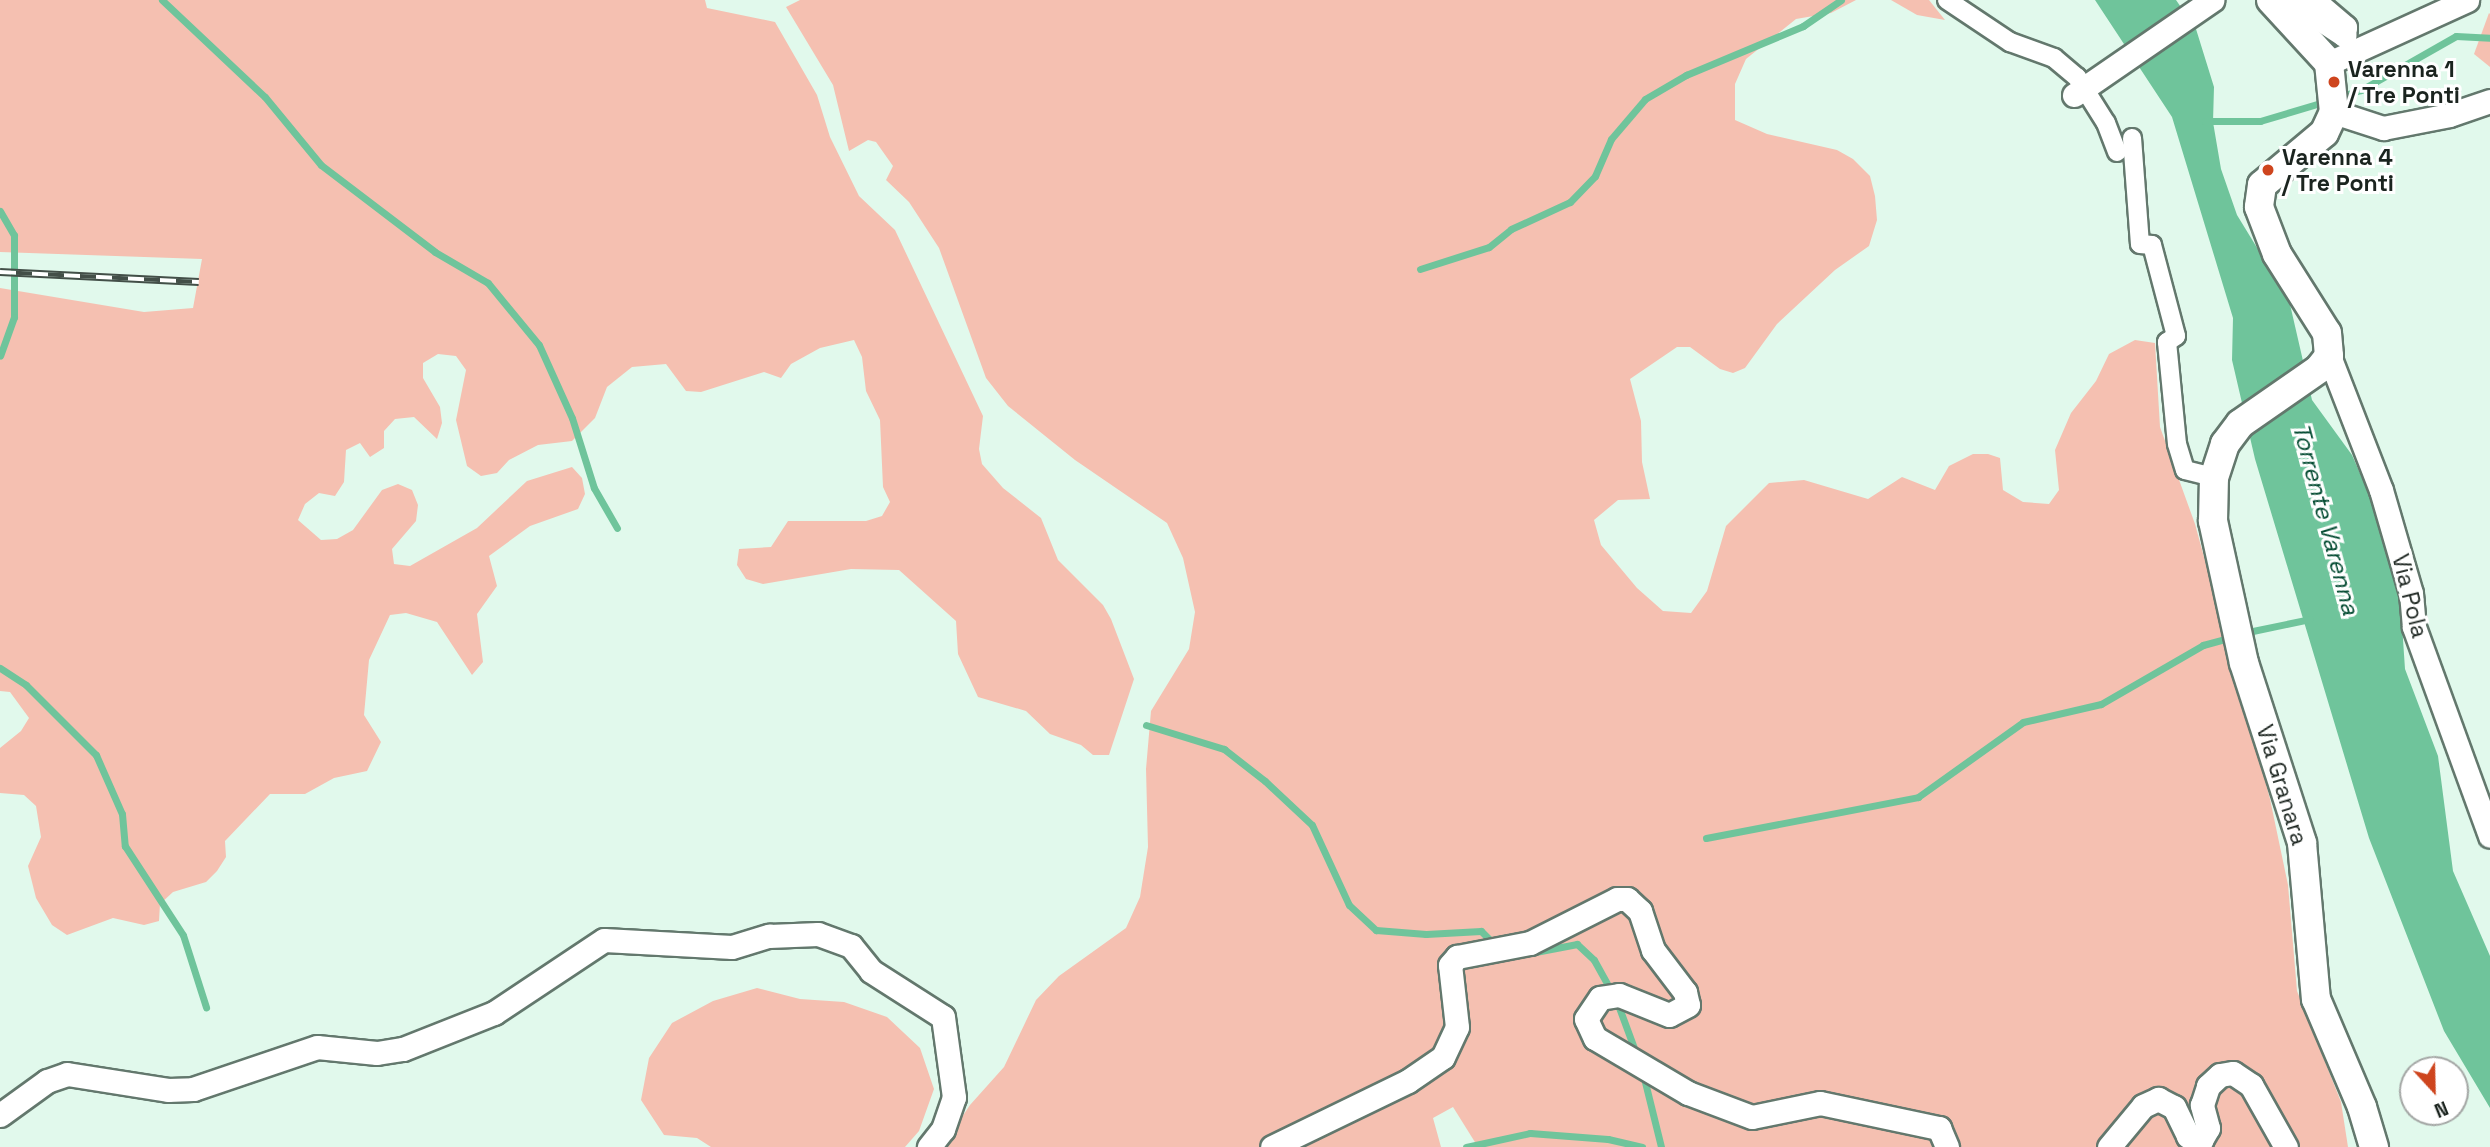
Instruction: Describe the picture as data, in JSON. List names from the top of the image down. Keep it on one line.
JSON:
{"streets":{"street":["Via Pola","Via Granara"]},"crossings":[["Via Pola","Via Granara"]],"water":["Torrente Varenna"],"places":["Varenna 1 / Tre Ponti","Varenna 4 / Tre Ponti"],"north":"bottom"}
